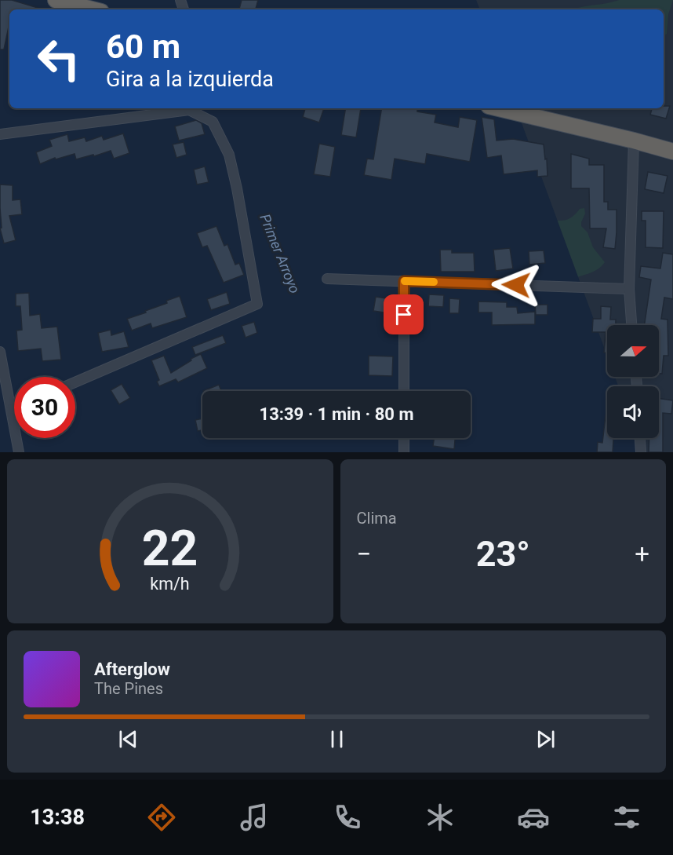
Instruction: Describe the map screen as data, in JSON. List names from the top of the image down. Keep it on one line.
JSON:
{"water":["Primer Arroyo"],"north":"right","page":{"turn":["60 m","Gira a la izquierda"],"limit":"30","trip":"13:39 · 1 min · 80 m","tile":"Clima","heat":["−","23°","+"],"song":["Afterglow","The Pines"],"tabs":"13:38","gauge":["22","km/h"]}}
